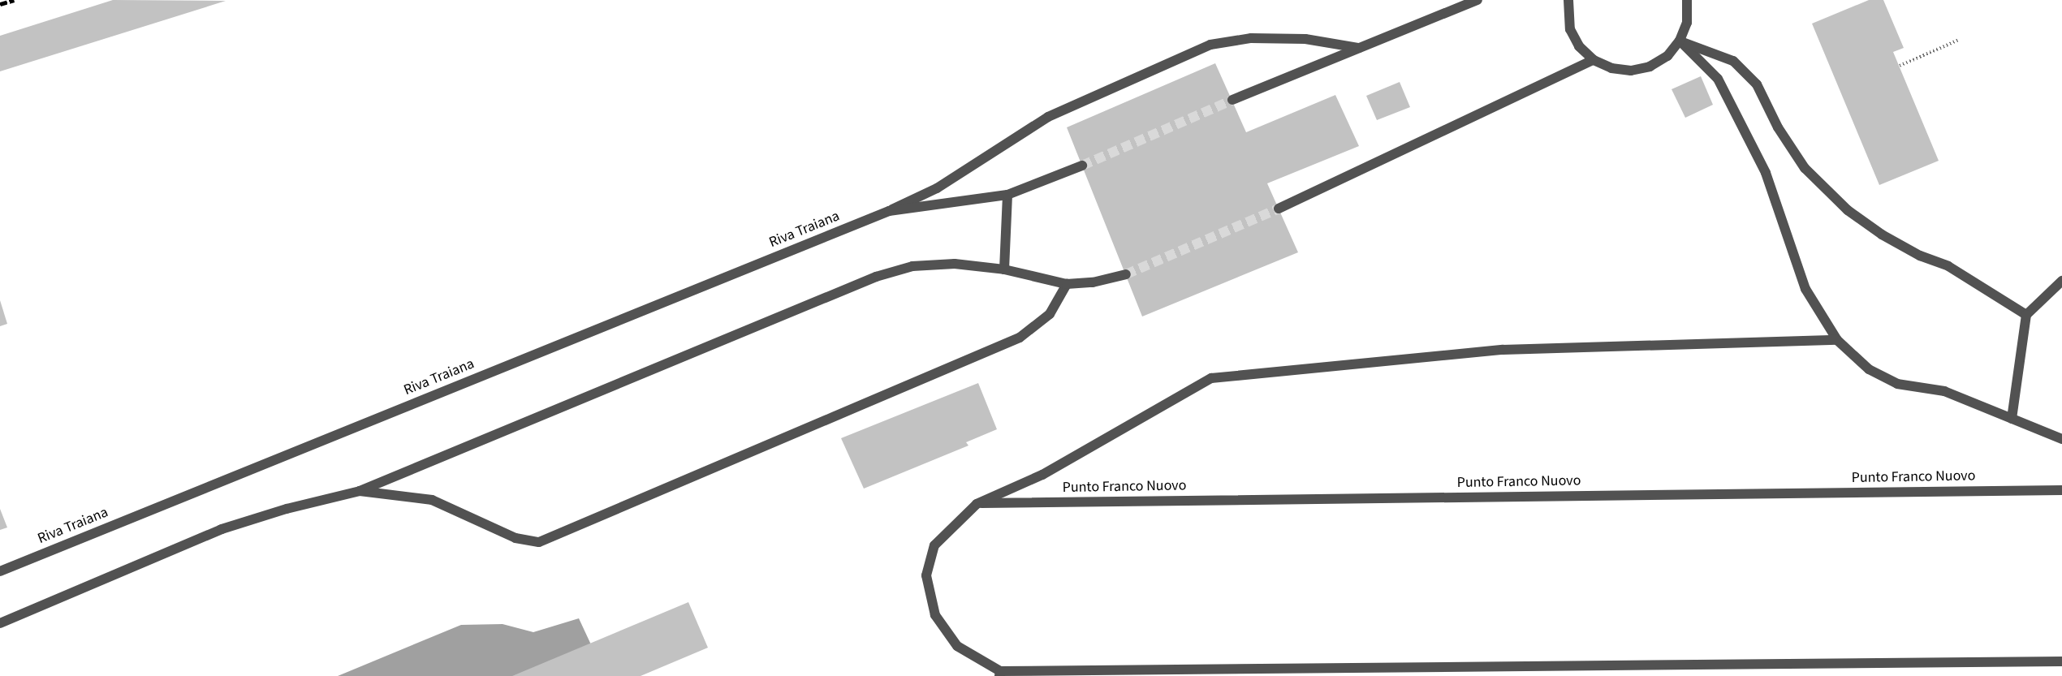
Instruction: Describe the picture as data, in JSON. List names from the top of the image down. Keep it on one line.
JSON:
{"streets":{"street":["Riva Traiana","Punto Franco Nuovo"]}}
